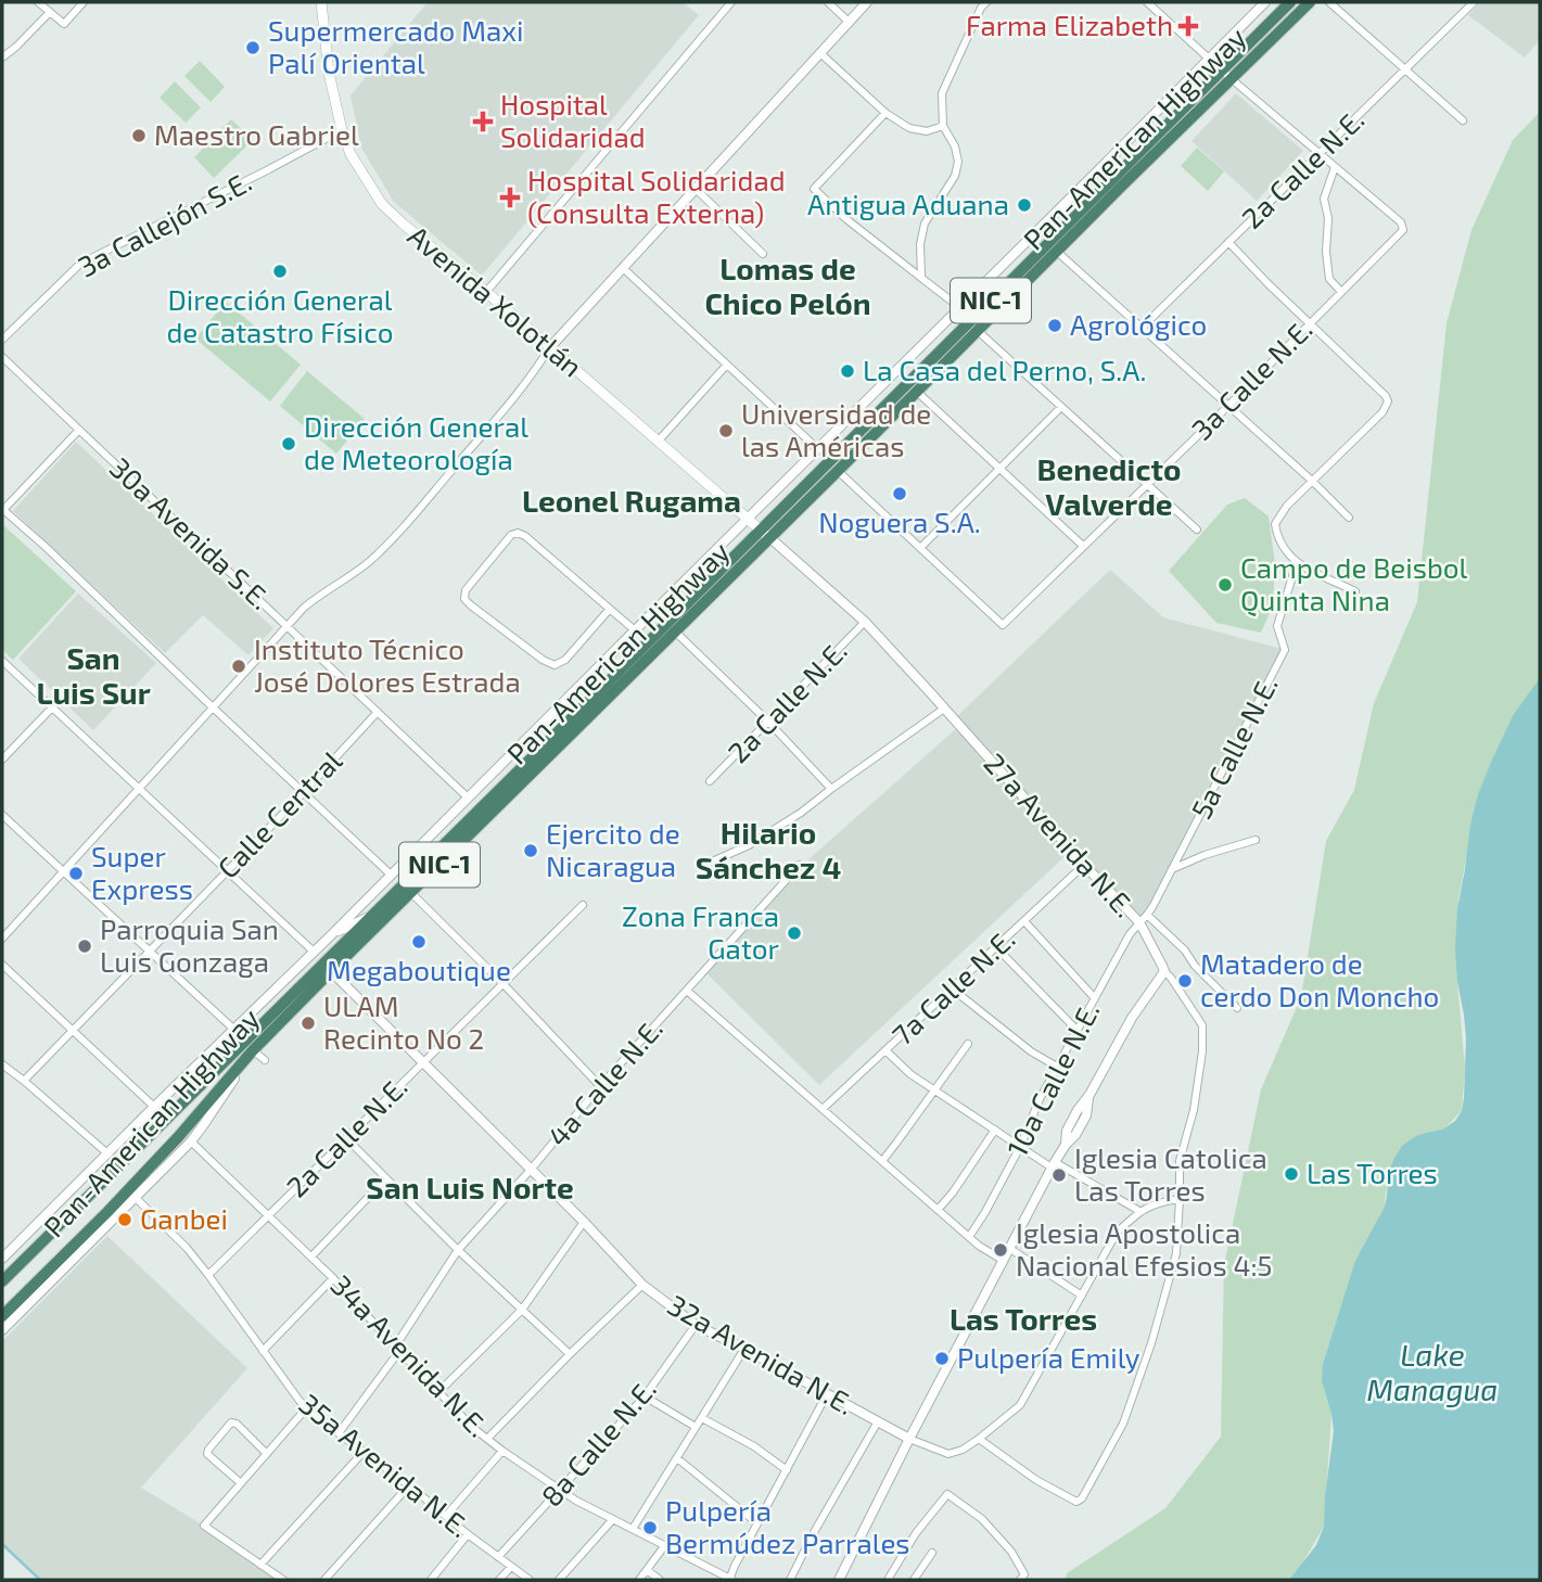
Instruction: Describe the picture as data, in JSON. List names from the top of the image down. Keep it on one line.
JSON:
{"streets":{"highway":["Pan-American Highway","NIC-1"],"main road":["Avenida Xolotlán"],"street":["2a Calle N.E.","3a Callejón S.E.","3a Calle N.E.","30a Avenida S.E.","5a Calle N.E.","Calle Central","27a Avenida N.E.","7a Calle N.E.","10a Calle N.E.","4a Calle N.E.","32a Avenida N.E.","34a Avenida N.E.","8a Calle N.E.","35a Avenida N.E."]},"crossings":[["Pan-American Highway","NIC-1"],["Pan-American Highway","Avenida Xolotlán"],["Pan-American Highway","27a Avenida N.E."],["Pan-American Highway","32a Avenida N.E."],["2a Calle N.E.","27a Avenida N.E."],["2a Calle N.E.","32a Avenida N.E."],["2a Calle N.E.","34a Avenida N.E."],["2a Calle N.E.","35a Avenida N.E."],["3a Callejón S.E.","Avenida Xolotlán"],["NIC-1","34a Avenida N.E."],["Avenida Xolotlán","27a Avenida N.E."],["30a Avenida S.E.","Calle Central"],["5a Calle N.E.","27a Avenida N.E."],["5a Calle N.E.","10a Calle N.E."],["27a Avenida N.E.","7a Calle N.E."],["27a Avenida N.E.","10a Calle N.E."],["4a Calle N.E.","32a Avenida N.E."],["4a Calle N.E.","34a Avenida N.E."],["4a Calle N.E.","35a Avenida N.E."],["32a Avenida N.E.","8a Calle N.E."],["34a Avenida N.E.","8a Calle N.E."],["8a Calle N.E.","35a Avenida N.E."]],"districts":["Lomas de Chico Pelón","Benedicto Valverde","Leonel Rugama","San Luis Sur","Hilario Sánchez 4","San Luis Norte","Las Torres"],"water":["Lake Managua"],"places":{"health":["Farma Elizabeth","Hospital Solidaridad","Hospital Solidaridad (Consulta Externa)"],"other":["Supermercado Maxi Palí Oriental","Maestro Gabriel","Antigua Aduana","Dirección General de Catastro Físico","Agrológico","La Casa del Perno, S.A.","Universidad de las Américas","Dirección General de Meteorología","Noguera S.A.","Campo de Beisbol Quinta Nina","Instituto Técnico José Dolores Estrada","Ejercito de Nicaragua","Super Express","Zona Franca Gator","Megaboutique","Parroquia San Luis Gonzaga","Matadero de cerdo Don Moncho","ULAM Recinto No 2","Las Torres","Iglesia Catolica Las Torres","Ganbei","Iglesia Apostolica Nacional Efesios 4:5","Pulpería Emily","Pulpería Bermúdez Parrales"]}}
